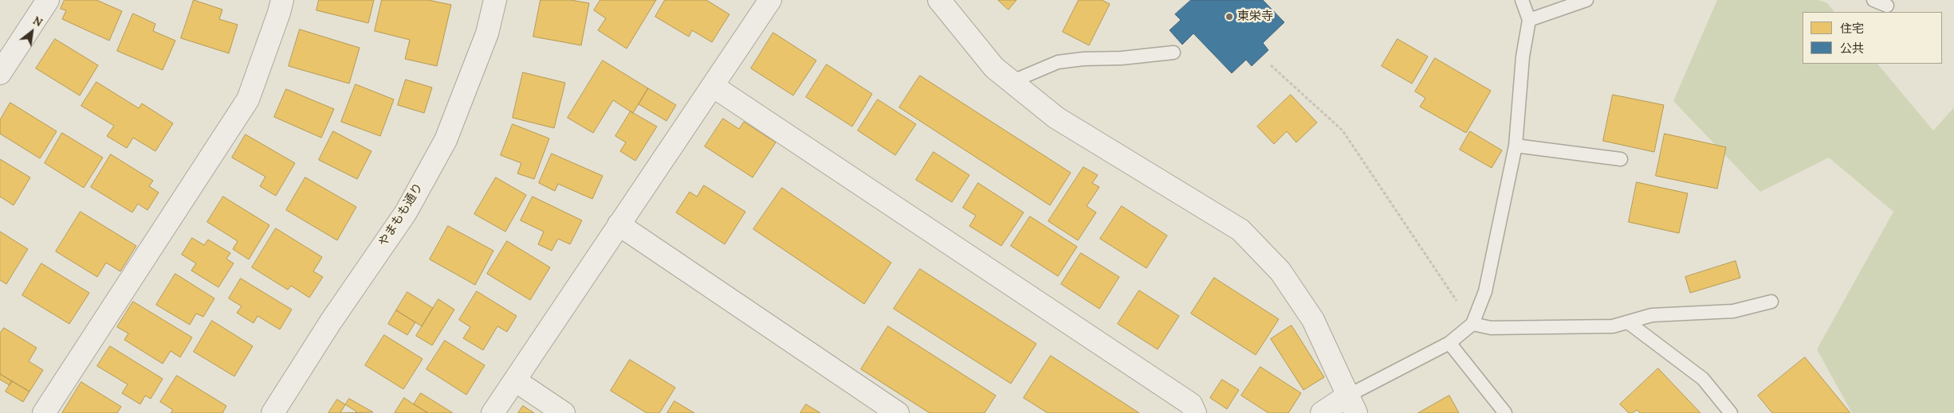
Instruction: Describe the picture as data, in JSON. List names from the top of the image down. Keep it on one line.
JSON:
{"streets":{"street":["やまもも通り"]},"places":["東栄寺"],"legend":["住宅","公共"],"north":"top right"}
